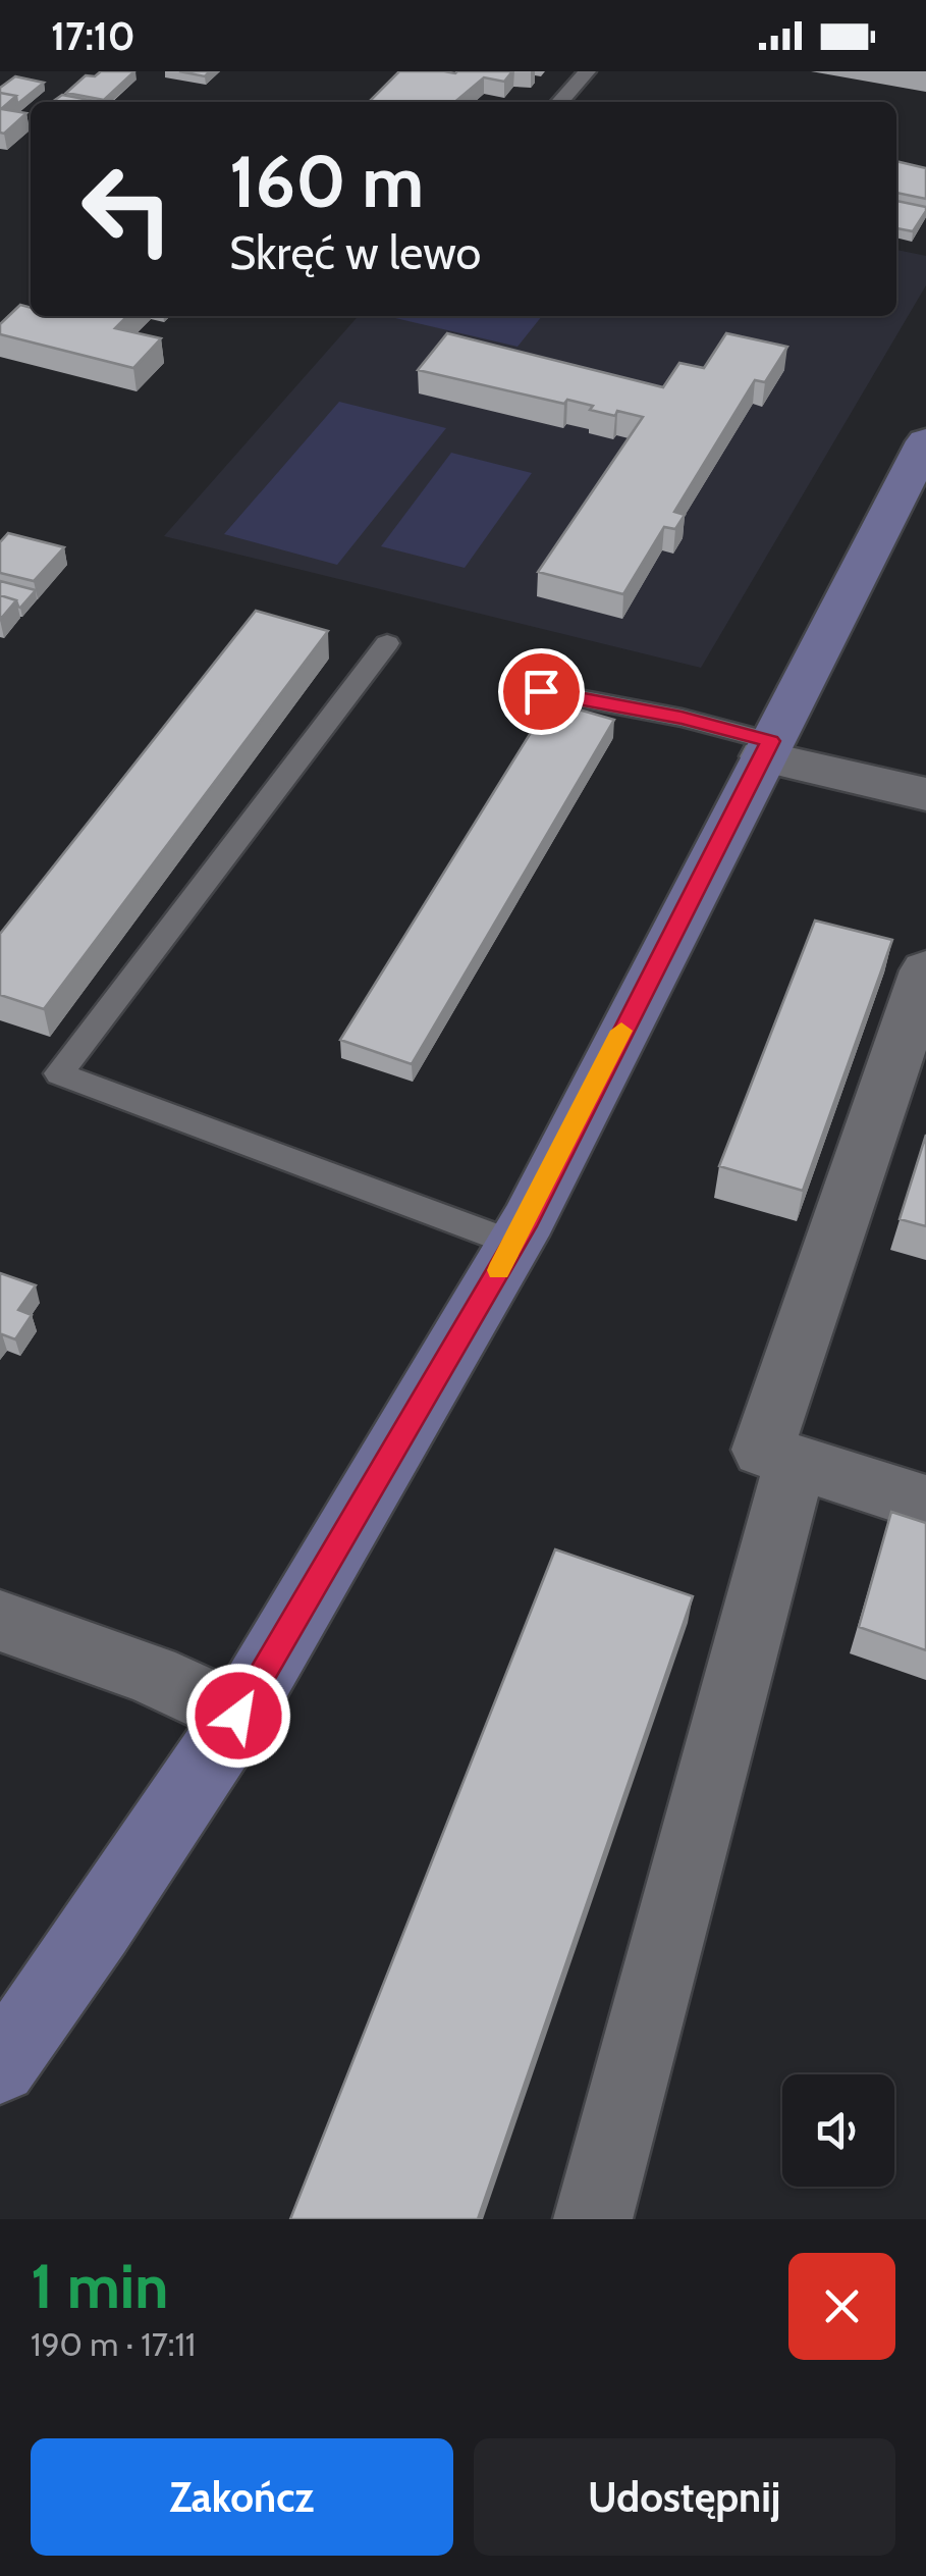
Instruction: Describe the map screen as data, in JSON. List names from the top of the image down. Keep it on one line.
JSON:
{"page":{"status":"17:10","turn":["160 m","Skręć w lewo"],"heading":["1 min","190 m · 17:11"],"buttons":["Zakończ","Udostępnij"]}}
